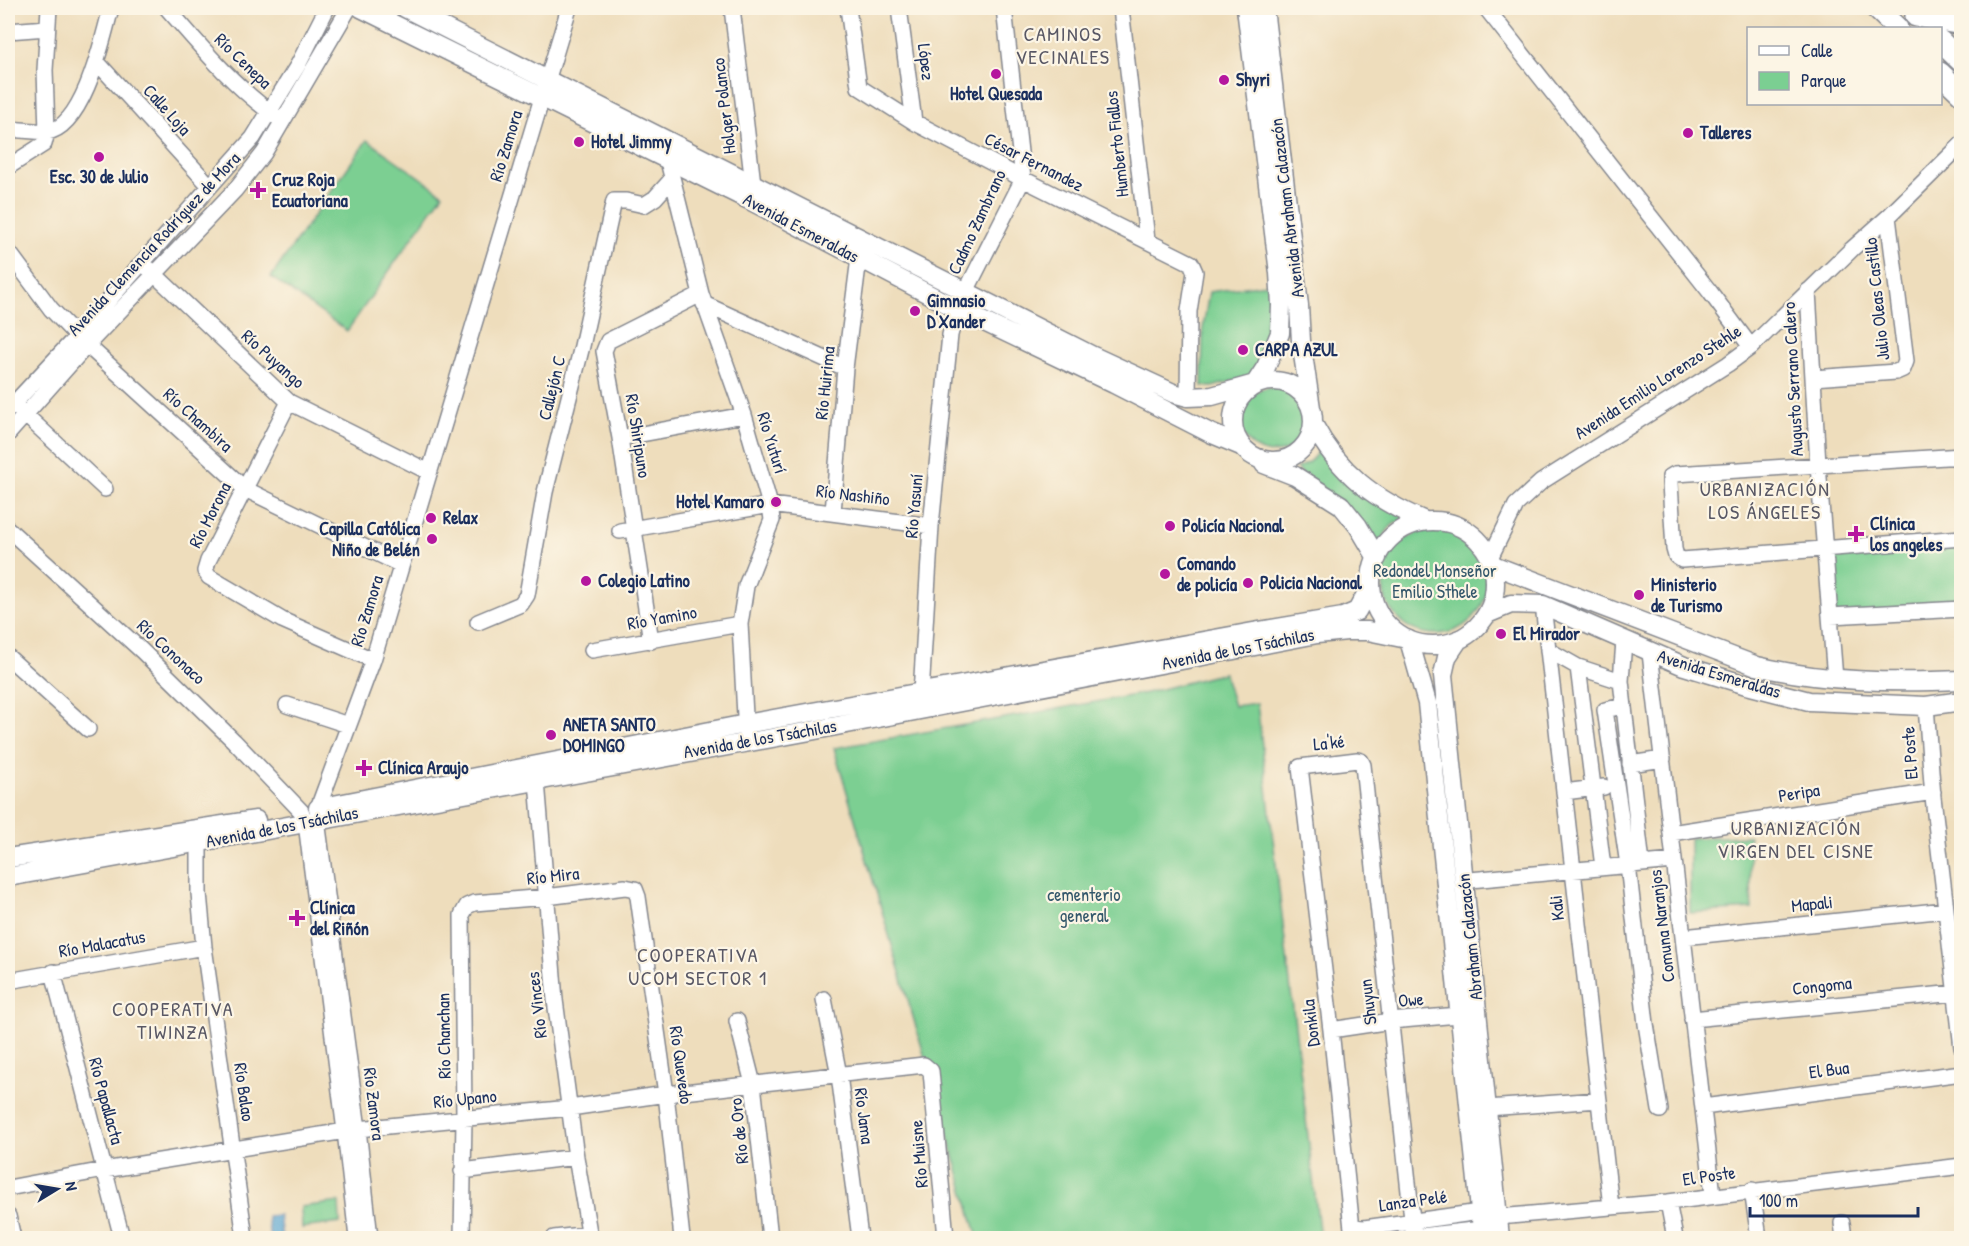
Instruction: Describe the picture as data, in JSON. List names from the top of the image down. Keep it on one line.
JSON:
{"streets":{"main road":["Avenida Abraham Calazacón","Avenida Esmeraldas","Avenida de los Tsáchilas","Abraham Calazacón"],"street":["Río Cenepa","López","Holger Polanco","Calle Loja","Humberto Fiallos","Río Zamora","César Fernandez","Cadmo Zambrano","Avenida Clemencia Rodríguez de Mora","Julio Oleas Castillo","Río Puyango","Augusto Serrano Calero","Avenida Emilio Lorenzo Stehle","Río Huirima","Callejón C","Río Chambira","Río Shiripuno","Río Yuturí","Río Nashiño","Río Yasuní","Río Morona","Río Yamino","Río Cononaco","La'ké","El Poste","Peripa","Río Mira","Mapali","Kali","Comuna Naranjos","Río Malacatus","Congoma","Owe","Shuyun","Río Vinces","Donkila","Río Chanchan","Río Quevedo","El Bua","Río Balao","Río Upano","Río Papallacta","Río Jama","Río de Oro","Río Muisne","Lanza Pelé"]},"crossings":[["Río Cenepa","Avenida Clemencia Rodríguez de Mora"],["López","César Fernandez"],["Holger Polanco","Avenida Esmeraldas"],["Calle Loja","Avenida Clemencia Rodríguez de Mora"],["Humberto Fiallos","César Fernandez"],["Río Zamora","Avenida Esmeraldas"],["Río Zamora","Río Puyango"],["Río Zamora","Río Chambira"],["Río Zamora","Río Morona"],["Río Zamora","Avenida de los Tsáchilas"],["Río Zamora","Río Cononaco"],["Río Zamora","Río Upano"],["César Fernandez","Cadmo Zambrano"],["César Fernandez","Avenida Esmeraldas"],["Avenida Abraham Calazacón","Avenida Esmeraldas"],["Avenida Abraham Calazacón","Avenida Emilio Lorenzo Stehle"],["Avenida Abraham Calazacón","Avenida de los Tsáchilas"],["Avenida Abraham Calazacón","Abraham Calazacón"],["Cadmo Zambrano","Avenida Esmeraldas"],["Cadmo Zambrano","Río Yasuní"],["Avenida Esmeraldas","Augusto Serrano Calero"],["Avenida Esmeraldas","Avenida Emilio Lorenzo Stehle"],["Avenida Esmeraldas","Río Huirima"],["Avenida Esmeraldas","Callejón C"],["Avenida Esmeraldas","Río Yuturí"],["Avenida Esmeraldas","Río Yasuní"],["Avenida Esmeraldas","Avenida de los Tsáchilas"],["Avenida Esmeraldas","El Poste"],["Avenida Esmeraldas","Kali"],["Avenida Esmeraldas","Comuna Naranjos"],["Avenida Esmeraldas","Abraham Calazacón"],["Avenida Clemencia Rodríguez de Mora","Río Puyango"],["Avenida Clemencia Rodríguez de Mora","Río Chambira"],["Julio Oleas Castillo","Augusto Serrano Calero"],["Julio Oleas Castillo","Avenida Emilio Lorenzo Stehle"],["Río Puyango","Río Morona"],["Augusto Serrano Calero","Avenida Emilio Lorenzo Stehle"],["Avenida Emilio Lorenzo Stehle","Avenida de los Tsáchilas"],["Avenida Emilio Lorenzo Stehle","Abraham Calazacón"],["Río Huirima","Río Nashiño"],["Callejón C","Río Yuturí"],["Río Chambira","Río Morona"],["Río Shiripuno","Río Yuturí"],["Río Shiripuno","Río Nashiño"],["Río Shiripuno","Río Yamino"],["Río Yuturí","Río Nashiño"],["Río Yuturí","Río Yamino"],["Río Yuturí","Avenida de los Tsáchilas"],["Río Nashiño","Río Yasuní"],["Río Yasuní","Avenida de los Tsáchilas"],["Avenida de los Tsáchilas","Río Cononaco"],["Avenida de los Tsáchilas","Abraham Calazacón"],["Avenida de los Tsáchilas","Río Vinces"],["Avenida de los Tsáchilas","Río Balao"],["La'ké","Shuyun"],["La'ké","Donkila"],["El Poste","Peripa"],["El Poste","Mapali"],["El Poste","Kali"],["El Poste","Comuna Naranjos"],["El Poste","Abraham Calazacón"],["El Poste","Congoma"],["Peripa","Comuna Naranjos"],["Río Mira","Río Vinces"],["Río Mira","Río Chanchan"],["Río Mira","Río Quevedo"],["Mapali","Comuna Naranjos"],["Comuna Naranjos","Congoma"],["Comuna Naranjos","El Bua"],["Abraham Calazacón","Owe"],["Abraham Calazacón","Lanza Pelé"],["Río Malacatus","Río Balao"],["Río Malacatus","Río Papallacta"],["Owe","Shuyun"],["Owe","Donkila"],["Shuyun","Lanza Pelé"],["Río Vinces","Río Upano"],["Donkila","Lanza Pelé"],["Río Chanchan","Río Upano"],["Río Quevedo","Río Upano"],["Río Balao","Río Upano"],["Río Upano","Río Papallacta"],["Río Upano","Río Jama"],["Río Upano","Río de Oro"],["Río Upano","Río Muisne"]],"districts":["CAMINOS VECINALES","URBANIZACIÓN LOS ÁNGELES","URBANIZACIÓN VIRGEN DEL CISNE","COOPERATIVA UCOM SECTOR 1","COOPERATIVA TIWINZA"],"parks":["Redondel Monseñor Emilio Sthele","cementerio general"],"places":{"other":["Hotel Quesada","Shyri","Talleres","Hotel Jimmy","Esc. 30 de Julio","Gimnasio D'Xander","CARPA AZUL","Hotel Kamaro","Relax","Policía Nacional","Capilla Católica Niño de Belén","Comando de policía","Colegio Latino","Policia Nacional","Ministerio de Turismo","El Mirador","ANETA SANTO DOMINGO"],"health":["Cruz Roja Ecuatoriana","Clínica los angeles","Clínica Araujo","Clínica del Riñón"]},"legend":["Calle","Parque"],"scale_bar":"100 m","north":"right"}
